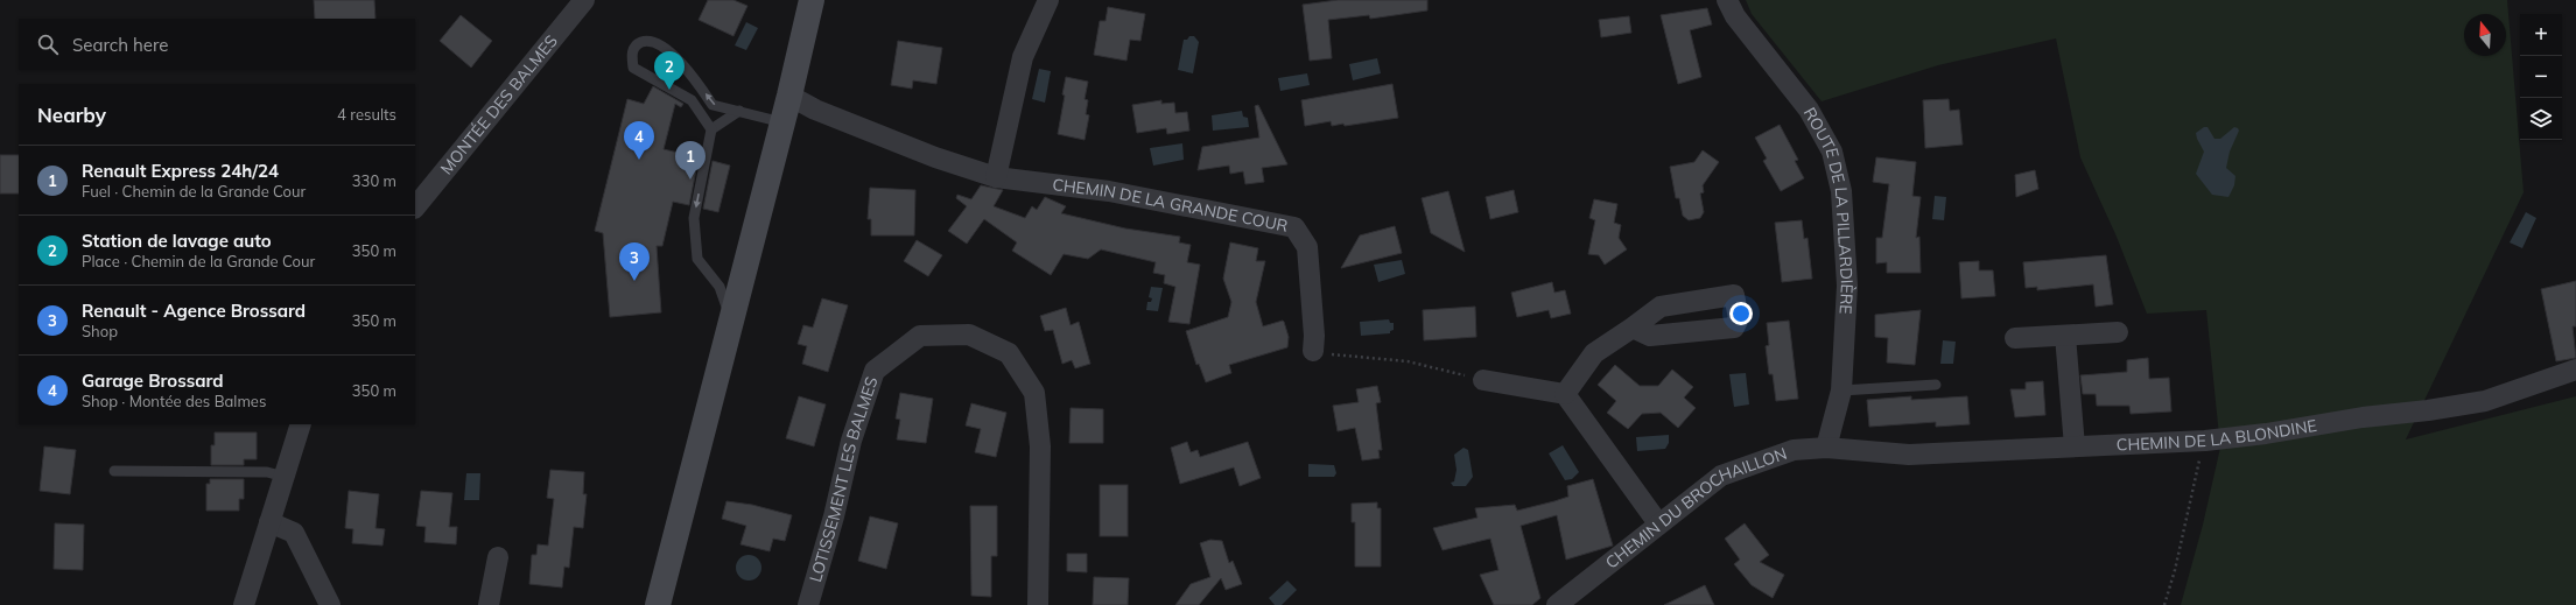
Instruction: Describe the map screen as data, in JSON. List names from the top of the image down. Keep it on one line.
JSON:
{"streets":{"street":["MONTÉE DES BALMES","CHEMIN DE LA GRANDE COUR","ROUTE DE LA PILLARDIÈRE","CHEMIN DE LA BLONDINE","LOTISSEMENT LES BALMES","CHEMIN DU BROCHAILLON"]},"crossings":[["ROUTE DE LA PILLARDIÈRE","CHEMIN DU BROCHAILLON"],["CHEMIN DE LA BLONDINE","CHEMIN DU BROCHAILLON"]],"north":"top","page":{"map_buttons":["+","−"],"search":"Search here","pins":["2","4","1","3"],"heading":["Nearby","4 results"],"list":[{"mark":"1","name":"Renault Express 24h/24","note":"Fuel · Chemin de la Grande Cour","value":"330 m"},{"mark":"2","name":"Station de lavage auto","note":"Place · Chemin de la Grande Cour","value":"350 m"},{"mark":"3","name":"Renault - Agence Brossard","note":"Shop","value":"350 m"},{"mark":"4","name":"Garage Brossard","note":"Shop · Montée des Balmes","value":"350 m"}]}}
